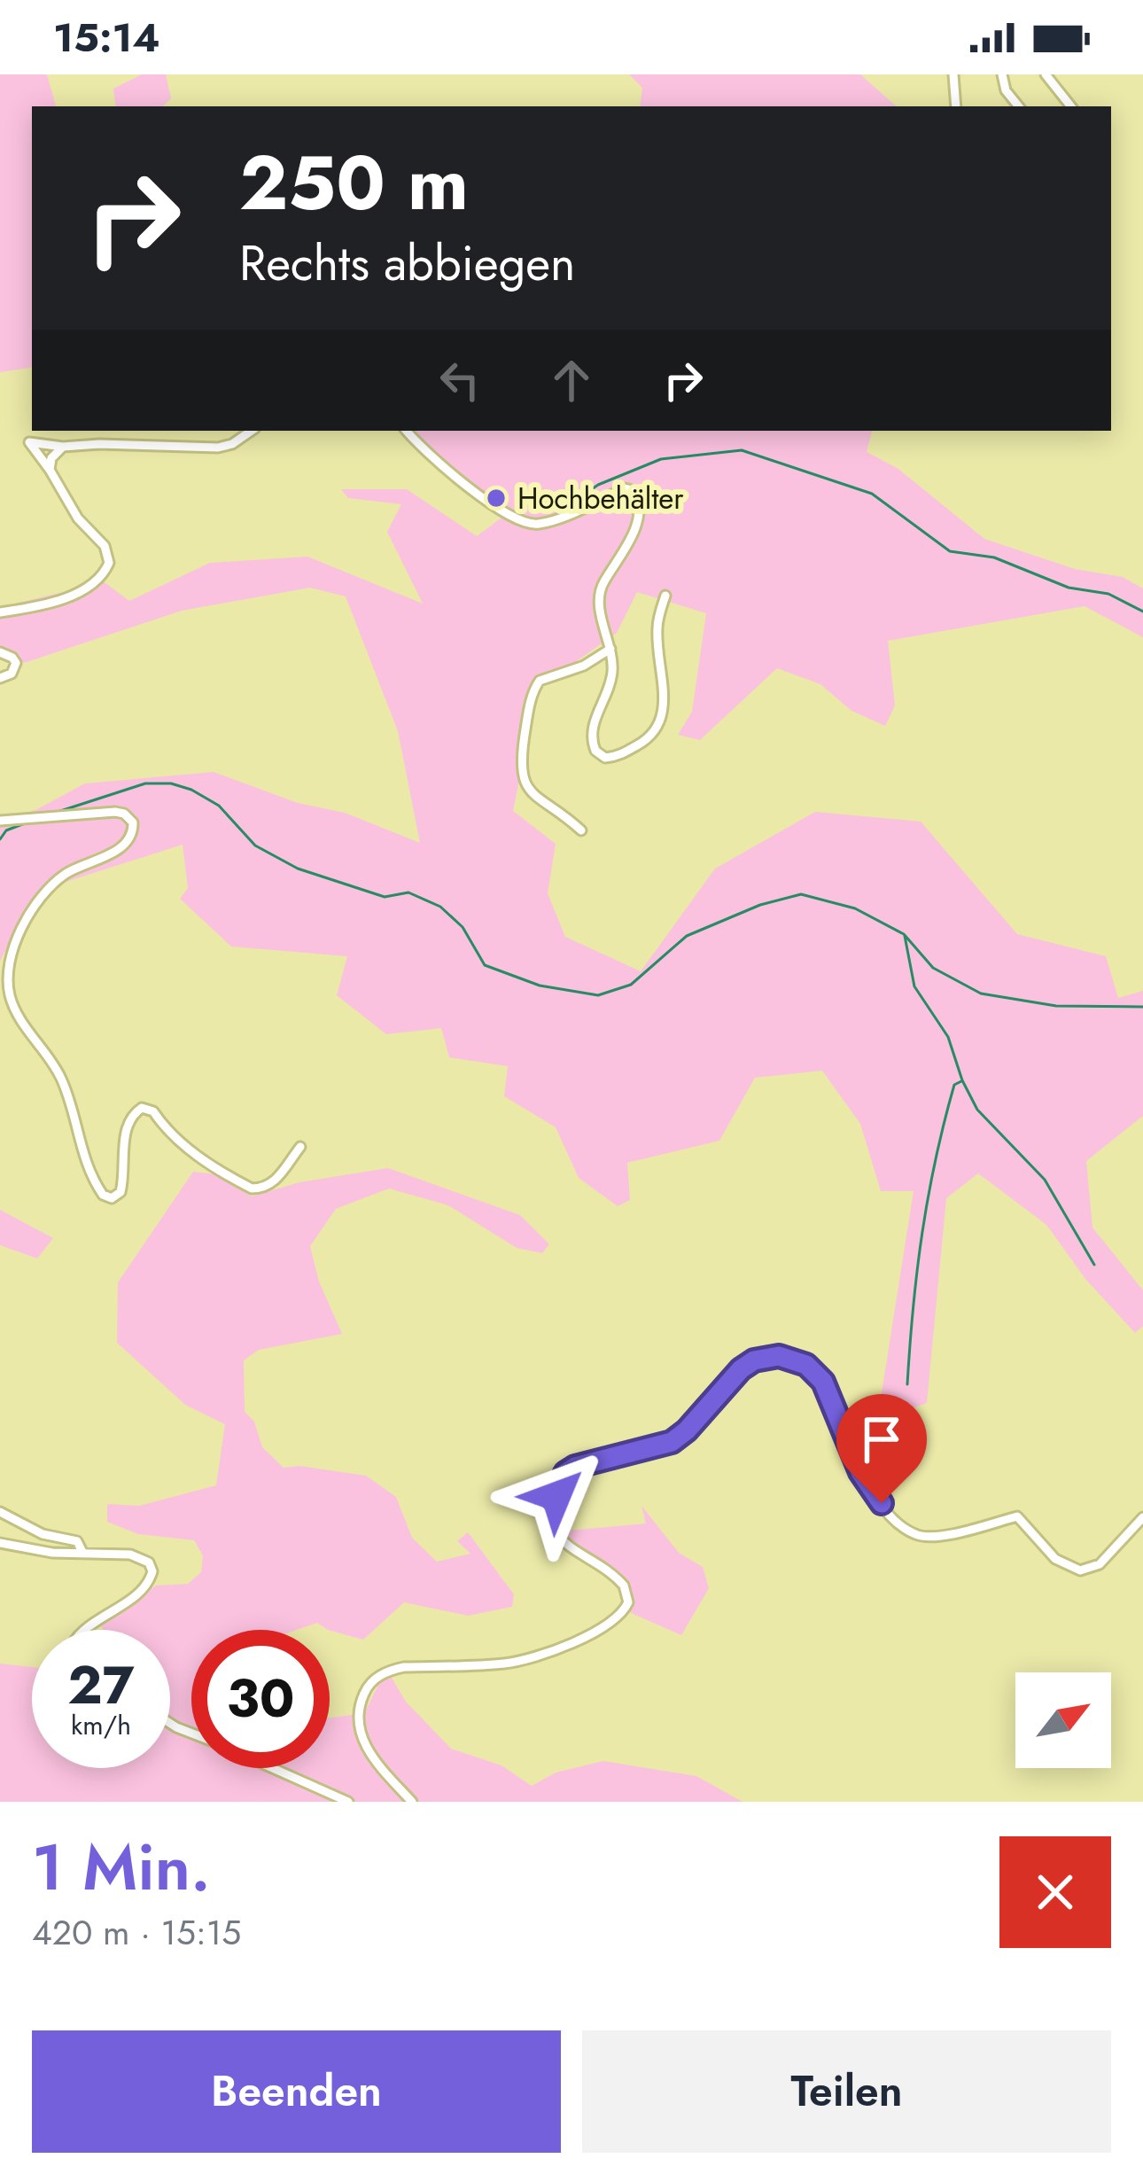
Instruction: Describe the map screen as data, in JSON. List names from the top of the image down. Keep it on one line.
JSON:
{"places":["Hochbehälter"],"north":"top right","page":{"status":"15:14","turn":["250 m","Rechts abbiegen"],"speed":"27 km/h","limit":"30","heading":["1 Min.","420 m · 15:15"],"buttons":["Beenden","Teilen"]}}
